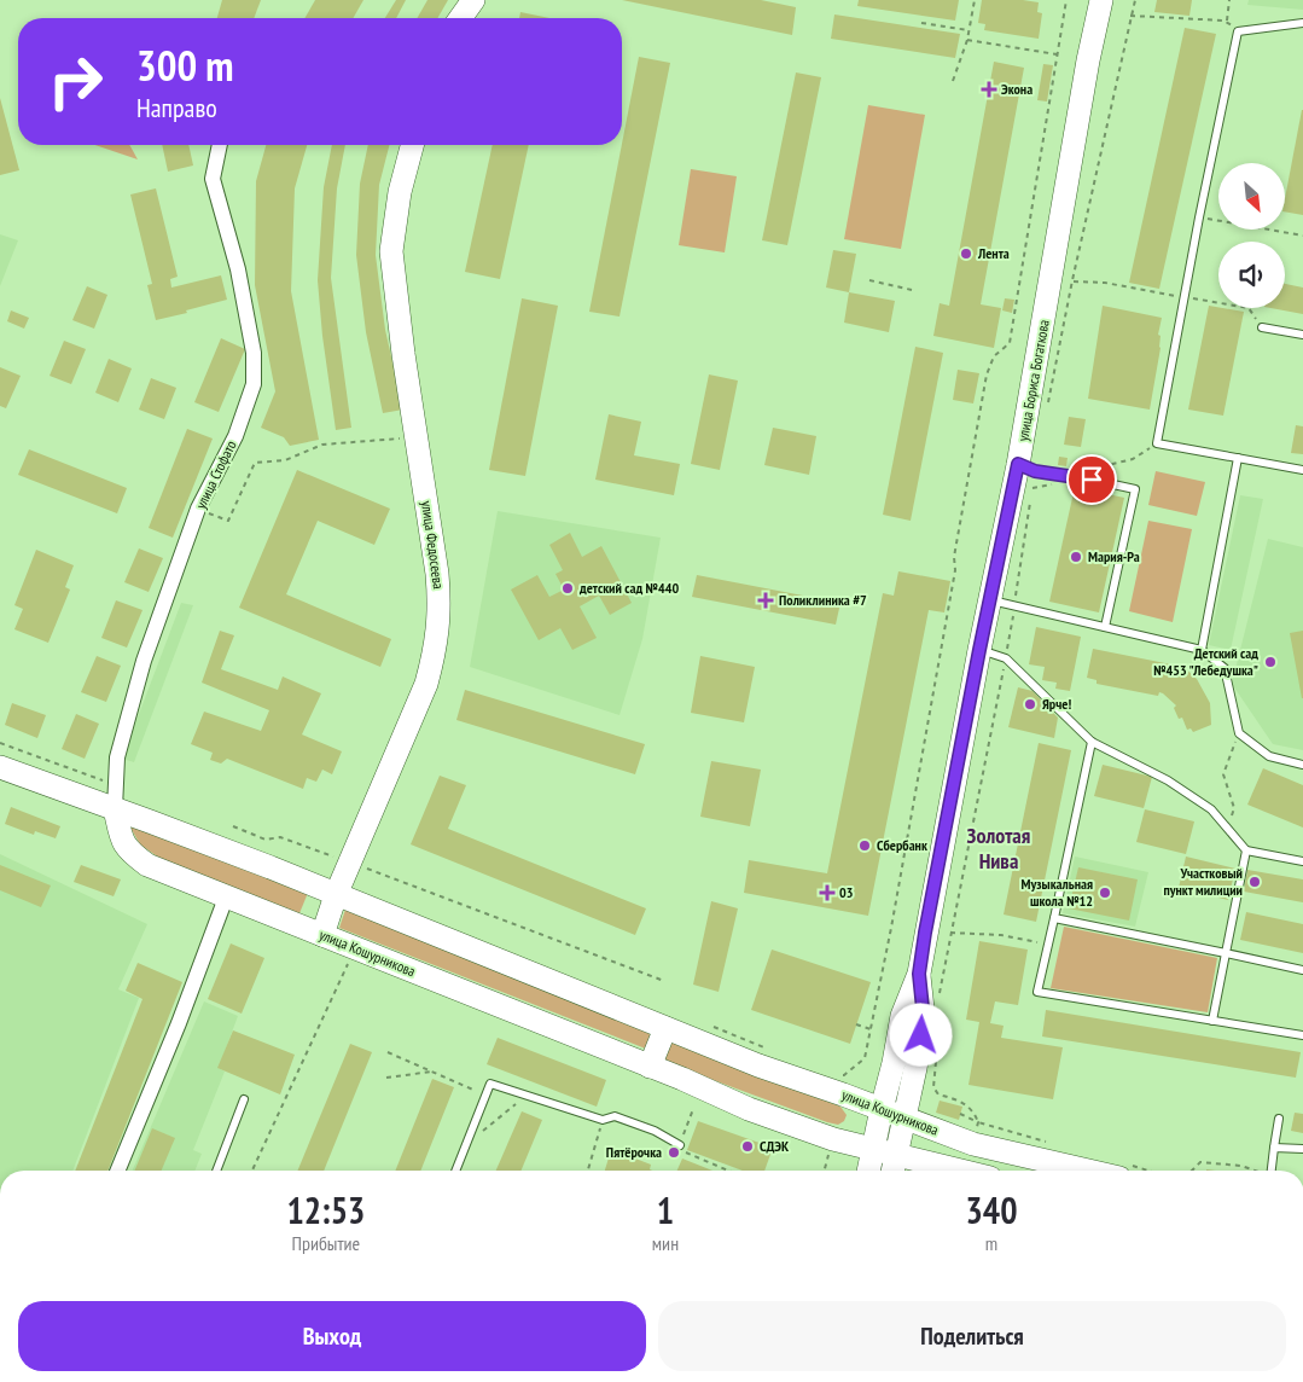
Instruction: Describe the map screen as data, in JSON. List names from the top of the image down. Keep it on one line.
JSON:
{"streets":{"main road":["улица Бориса Богаткова","улица Федосеева","улица Кошурникова"],"street":["улица Стофато"]},"crossings":[["улица Бориса Богаткова","улица Кошурникова"],["улица Стофато","улица Кошурникова"],["улица Федосеева","улица Кошурникова"]],"districts":["Золотая Нива"],"places":{"health":["Экона","Поликлиника #7","03"],"other":["Лента","Мария-Ра","детский сад №440","Детский сад №453 \"Лебедушка\"","Ярче!","Сбербанк","Участковый пункт милиции","Музыкальная школа №12","СДЭК","Пятёрочка"]},"north":"bottom right","page":{"turn":["300 m","Направо"],"eta":["12:53","Прибытие","1","мин","340","m"],"buttons":["Выход","Поделиться"]}}
